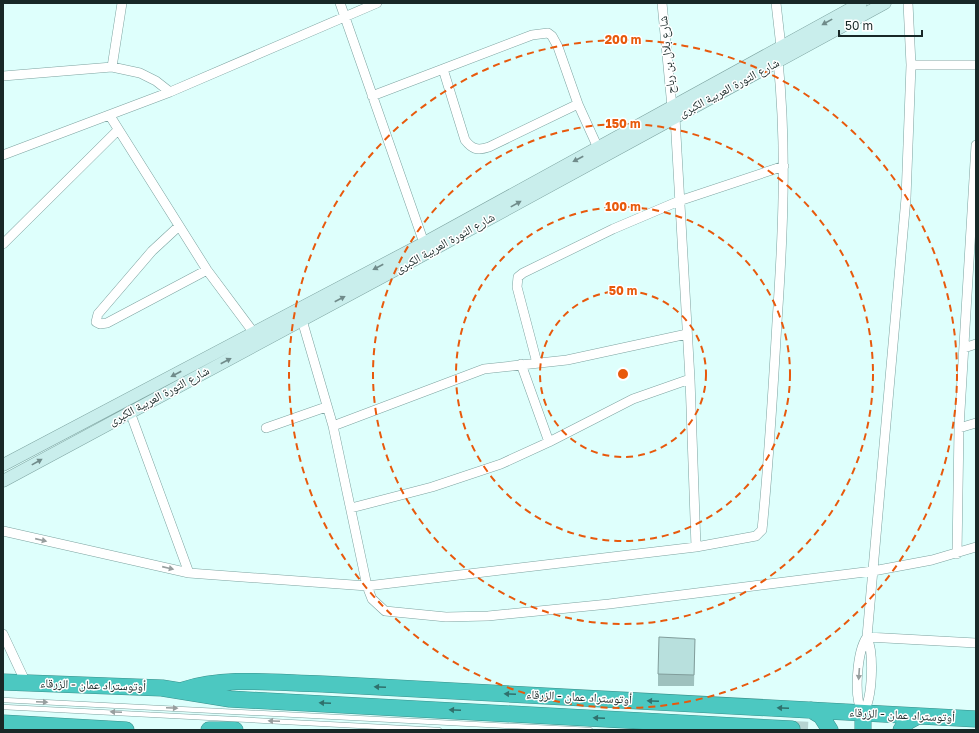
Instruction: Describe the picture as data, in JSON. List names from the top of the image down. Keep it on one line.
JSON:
{"streets":{"highway":["أوتوستراد عمان - الزرقاء"],"main road":["شارع الثورة العربية الكبرى"],"street":["شارع بلال بن رباح"]},"crossings":[["شارع بلال بن رباح","شارع الثورة العربية الكبرى"]],"one_way":["أوتوستراد عمان - الزرقاء"],"scale_bar":"50 m","rings":["200 m","150 m","100 m","50 m"]}
